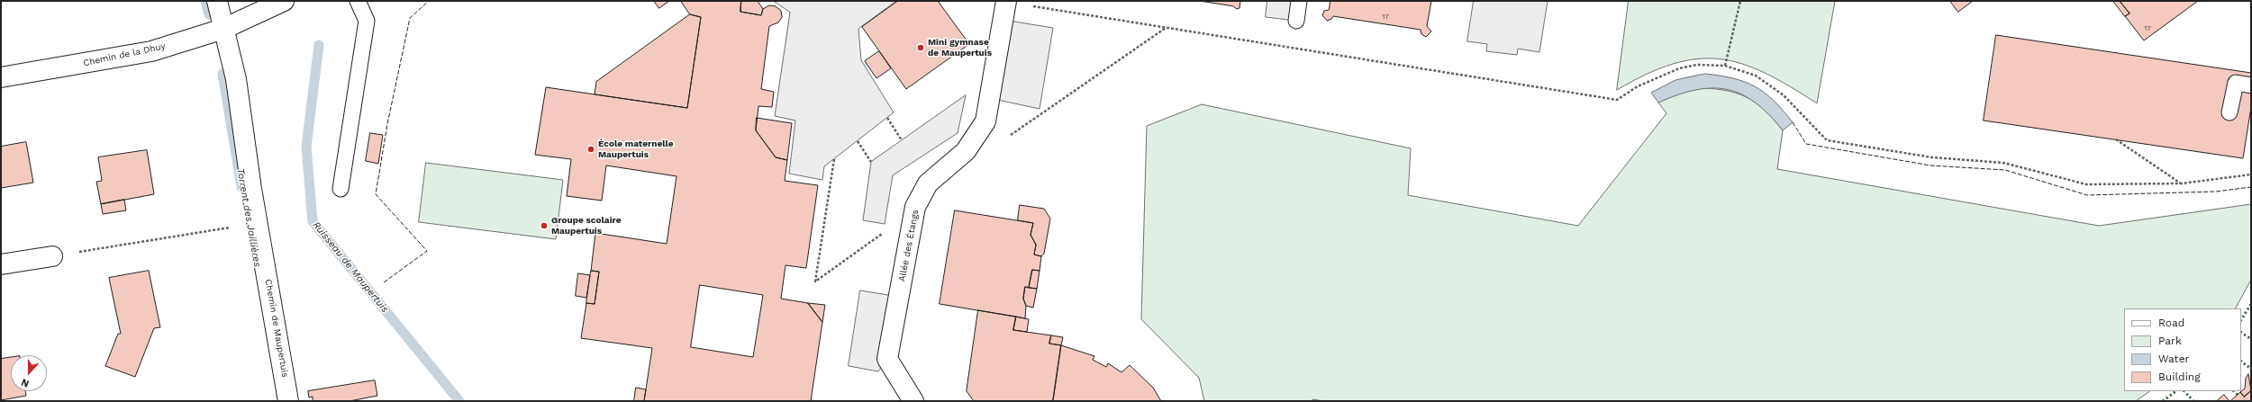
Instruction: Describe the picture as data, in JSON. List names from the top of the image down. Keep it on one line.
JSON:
{"streets":{"street":["Chemin de la Dhuy","Allée des Étangs","Chemin de Maupertuis"]},"crossings":[["Chemin de la Dhuy","Chemin de Maupertuis"]],"water":["Torrent des Jaillières","Ruisseau de Maupertuis"],"places":["Mini gymnase de Maupertuis","École maternelle Maupertuis","Groupe scolaire Maupertuis"],"house_numbers":["17","17"],"legend":["Road","Park","Water","Building"],"north":"bottom"}
